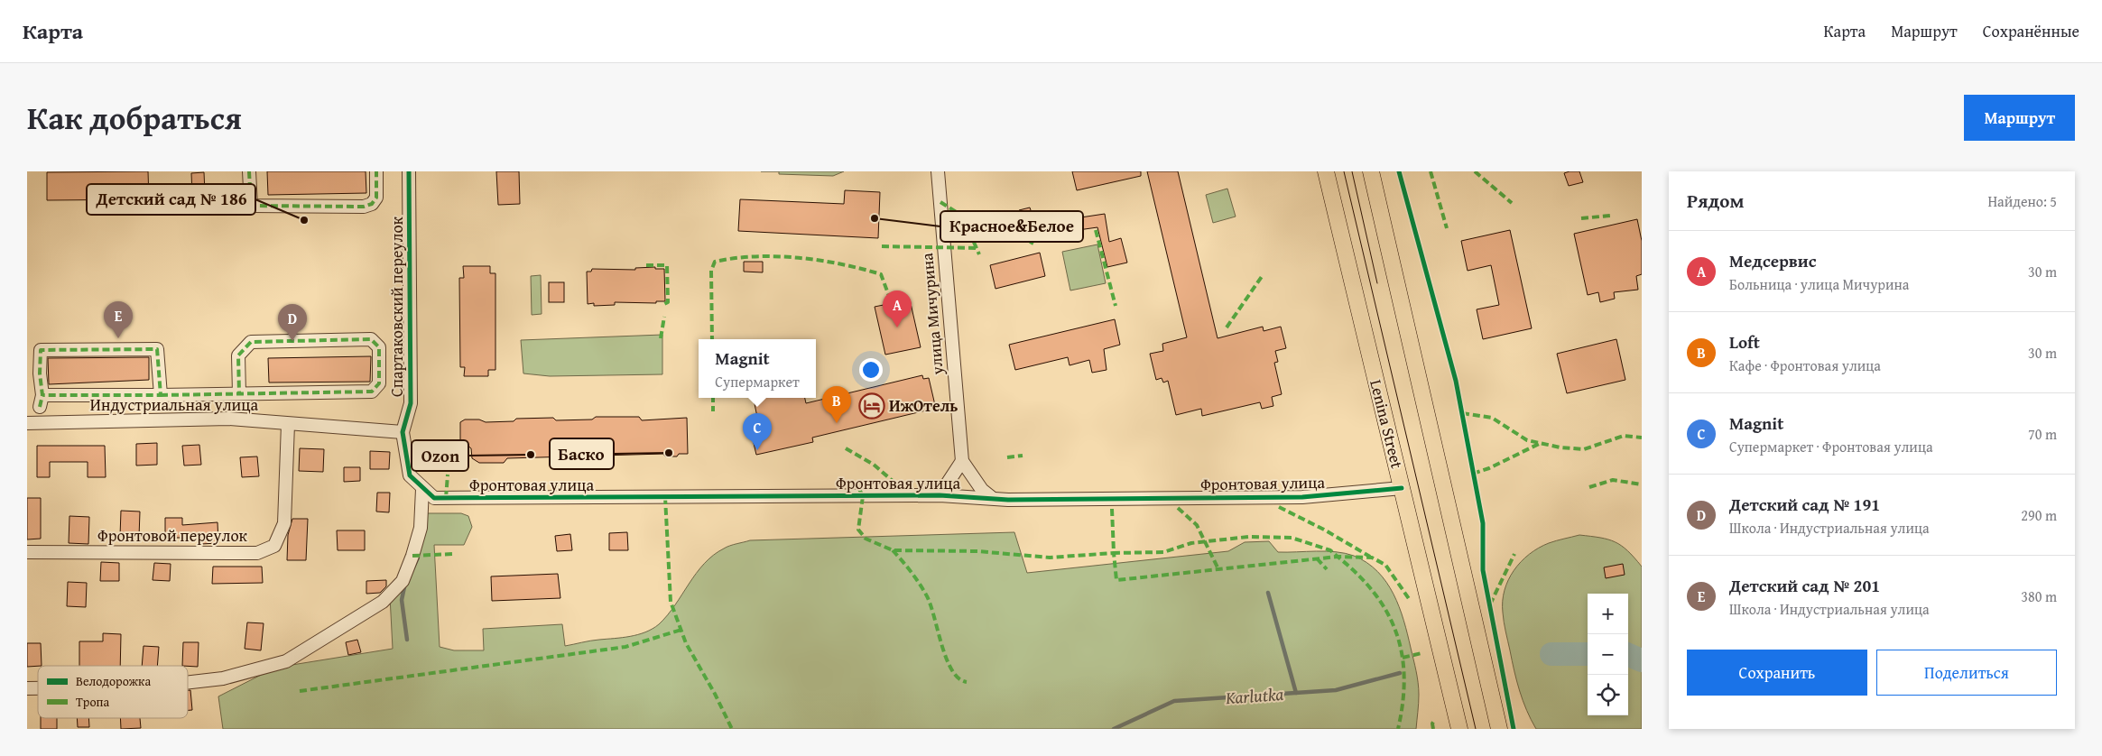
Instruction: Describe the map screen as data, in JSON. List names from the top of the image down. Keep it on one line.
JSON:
{"streets":{"main road":["Lenina Street"],"street":["Спартаковский переулок","улица Мичурина","Индустриальная улица","Фронтовая улица","Фронтовой переулок"]},"crossings":[["Спартаковский переулок","Индустриальная улица"],["Спартаковский переулок","Фронтовая улица"],["улица Мичурина","Фронтовая улица"],["Индустриальная улица","Фронтовой переулок"],["Lenina Street","Фронтовая улица"]],"water":["Karlutka"],"places":{"other":["Красное&Белое","Детский сад № 186","Баско","Ozon"],"hotel":["ИжОтель"]},"legend":["Велодорожка","Тропа"],"page":{"header":"Карта","nav":["Карта","Маршрут","Сохранённые"],"title":"Как добраться","buttons":["Маршрут",["Сохранить","Поделиться"]],"heading":["Рядом","Найдено: 5"],"list":[{"mark":"A","name":"Медсервис","note":"Больница · улица Мичурина","value":"30 m"},{"mark":"B","name":"Loft","note":"Кафе · Фронтовая улица","value":"30 m"},{"mark":"C","name":"Magnit","note":"Супермаркет · Фронтовая улица","value":"70 m"},{"mark":"D","name":"Детский сад № 191","note":"Школа · Индустриальная улица","value":"290 m"},{"mark":"E","name":"Детский сад № 201","note":"Школа · Индустриальная улица","value":"380 m"}],"pins":["A","E","D","B","C"],"popup":["Magnit","Супермаркет"],"map_buttons":["+","−"]}}
